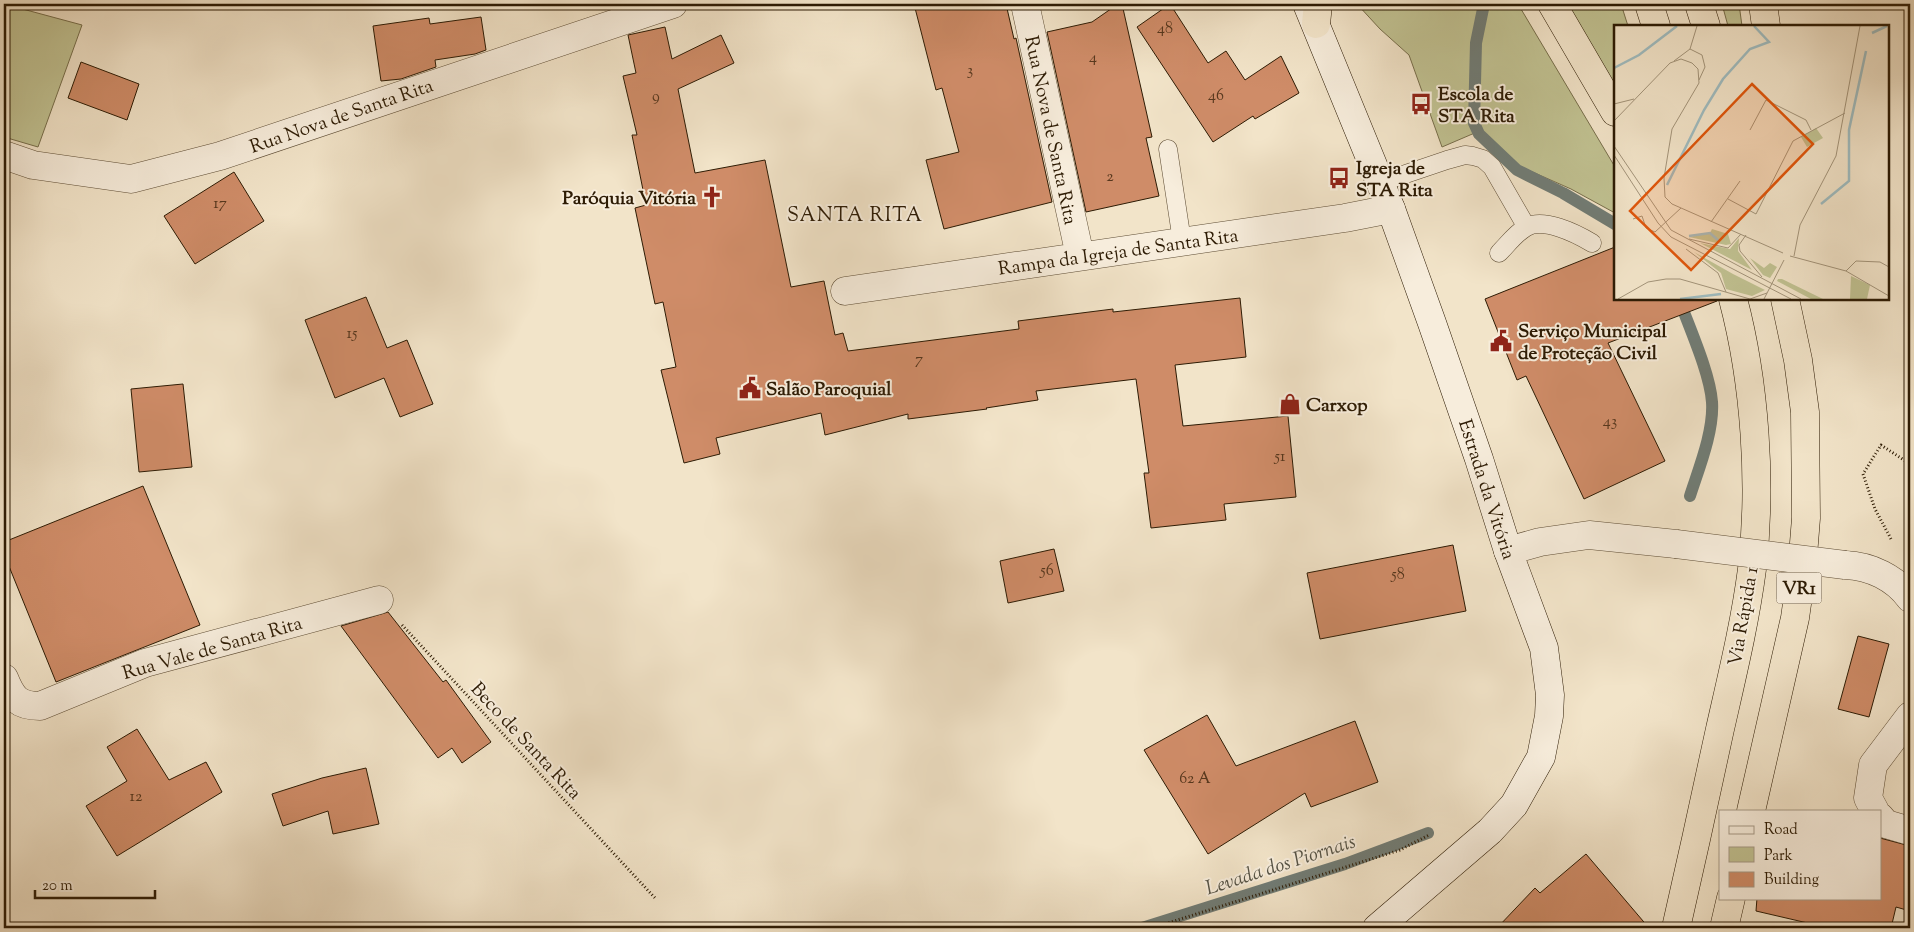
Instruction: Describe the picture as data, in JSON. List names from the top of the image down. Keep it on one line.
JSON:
{"streets":{"highway":["VR1","Via Rápida 1"],"street":["Rua Nova de Santa Rita","Rampa da Igreja de Santa Rita","Estrada da Vitória","Rua Vale de Santa Rita"],"path":["Beco de Santa Rita"]},"crossings":[["Rua Nova de Santa Rita","Rampa da Igreja de Santa Rita"],["Rampa da Igreja de Santa Rita","Estrada da Vitória"],["Rua Vale de Santa Rita","Beco de Santa Rita"]],"districts":["SANTA RITA"],"water":["Levada dos Piornais"],"places":{"bus stop":["Escola de STA Rita","Igreja de STA Rita"],"church":["Paróquia Vitória"],"public building":["Serviço Municipal de Proteção Civil","Salão Paroquial"],"shop":["Carxop"]},"house_numbers":["48","4","3","46","9","2","17","15","7","43","51","56","58","62 A","12"],"legend":["Road","Park","Building"],"scale_bar":"20 m"}
